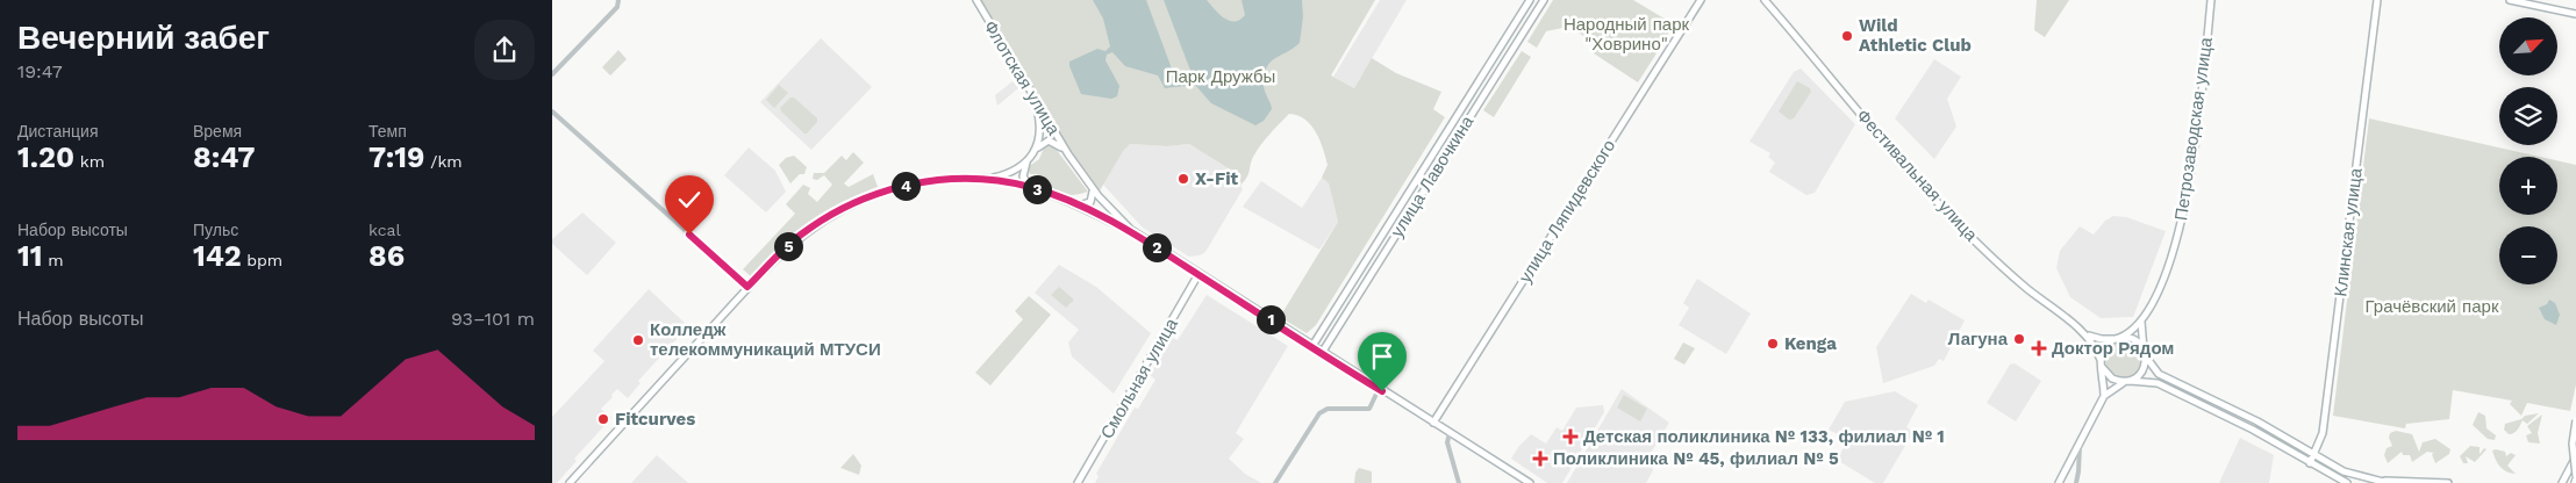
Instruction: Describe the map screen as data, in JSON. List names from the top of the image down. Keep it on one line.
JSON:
{"streets":{"main road":["Флотская улица","Петрозаводская улица","Фестивальная улица","улица Лавочкина","улица Ляпидевского","Клинская улица","Смольная улица"]},"crossings":[["Флотская улица","улица Лавочкина"],["Флотская улица","улица Ляпидевского"],["Флотская улица","Смольная улица"],["Петрозаводская улица","Фестивальная улица"]],"parks":["Народный парк \"Ховрино\"","Парк Дружбы","Грачёвский парк"],"places":{"other":["Wild Athletic Club","X-Fit","Лагуна","Колледж телекоммуникаций МТУСИ","Kenga","Fitcurves"],"health":["Доктор Рядом","Детская поликлиника № 133, филиал № 1","Поликлиника № 45, филиал № 5"]},"north":"top right","page":{"heading":["Вечерний забег","19:47"],"map_buttons":["+","−"],"stats":[["Дистанция","1.20 km"],["Время","8:47"],["Темп","7:19 /km"],["Набор высоты","11 m"],["Пульс","142 bpm"],["kcal","86"]],"pins":["4","3","5","2","1"],"chart":["Набор высоты","93–101 m"]}}
